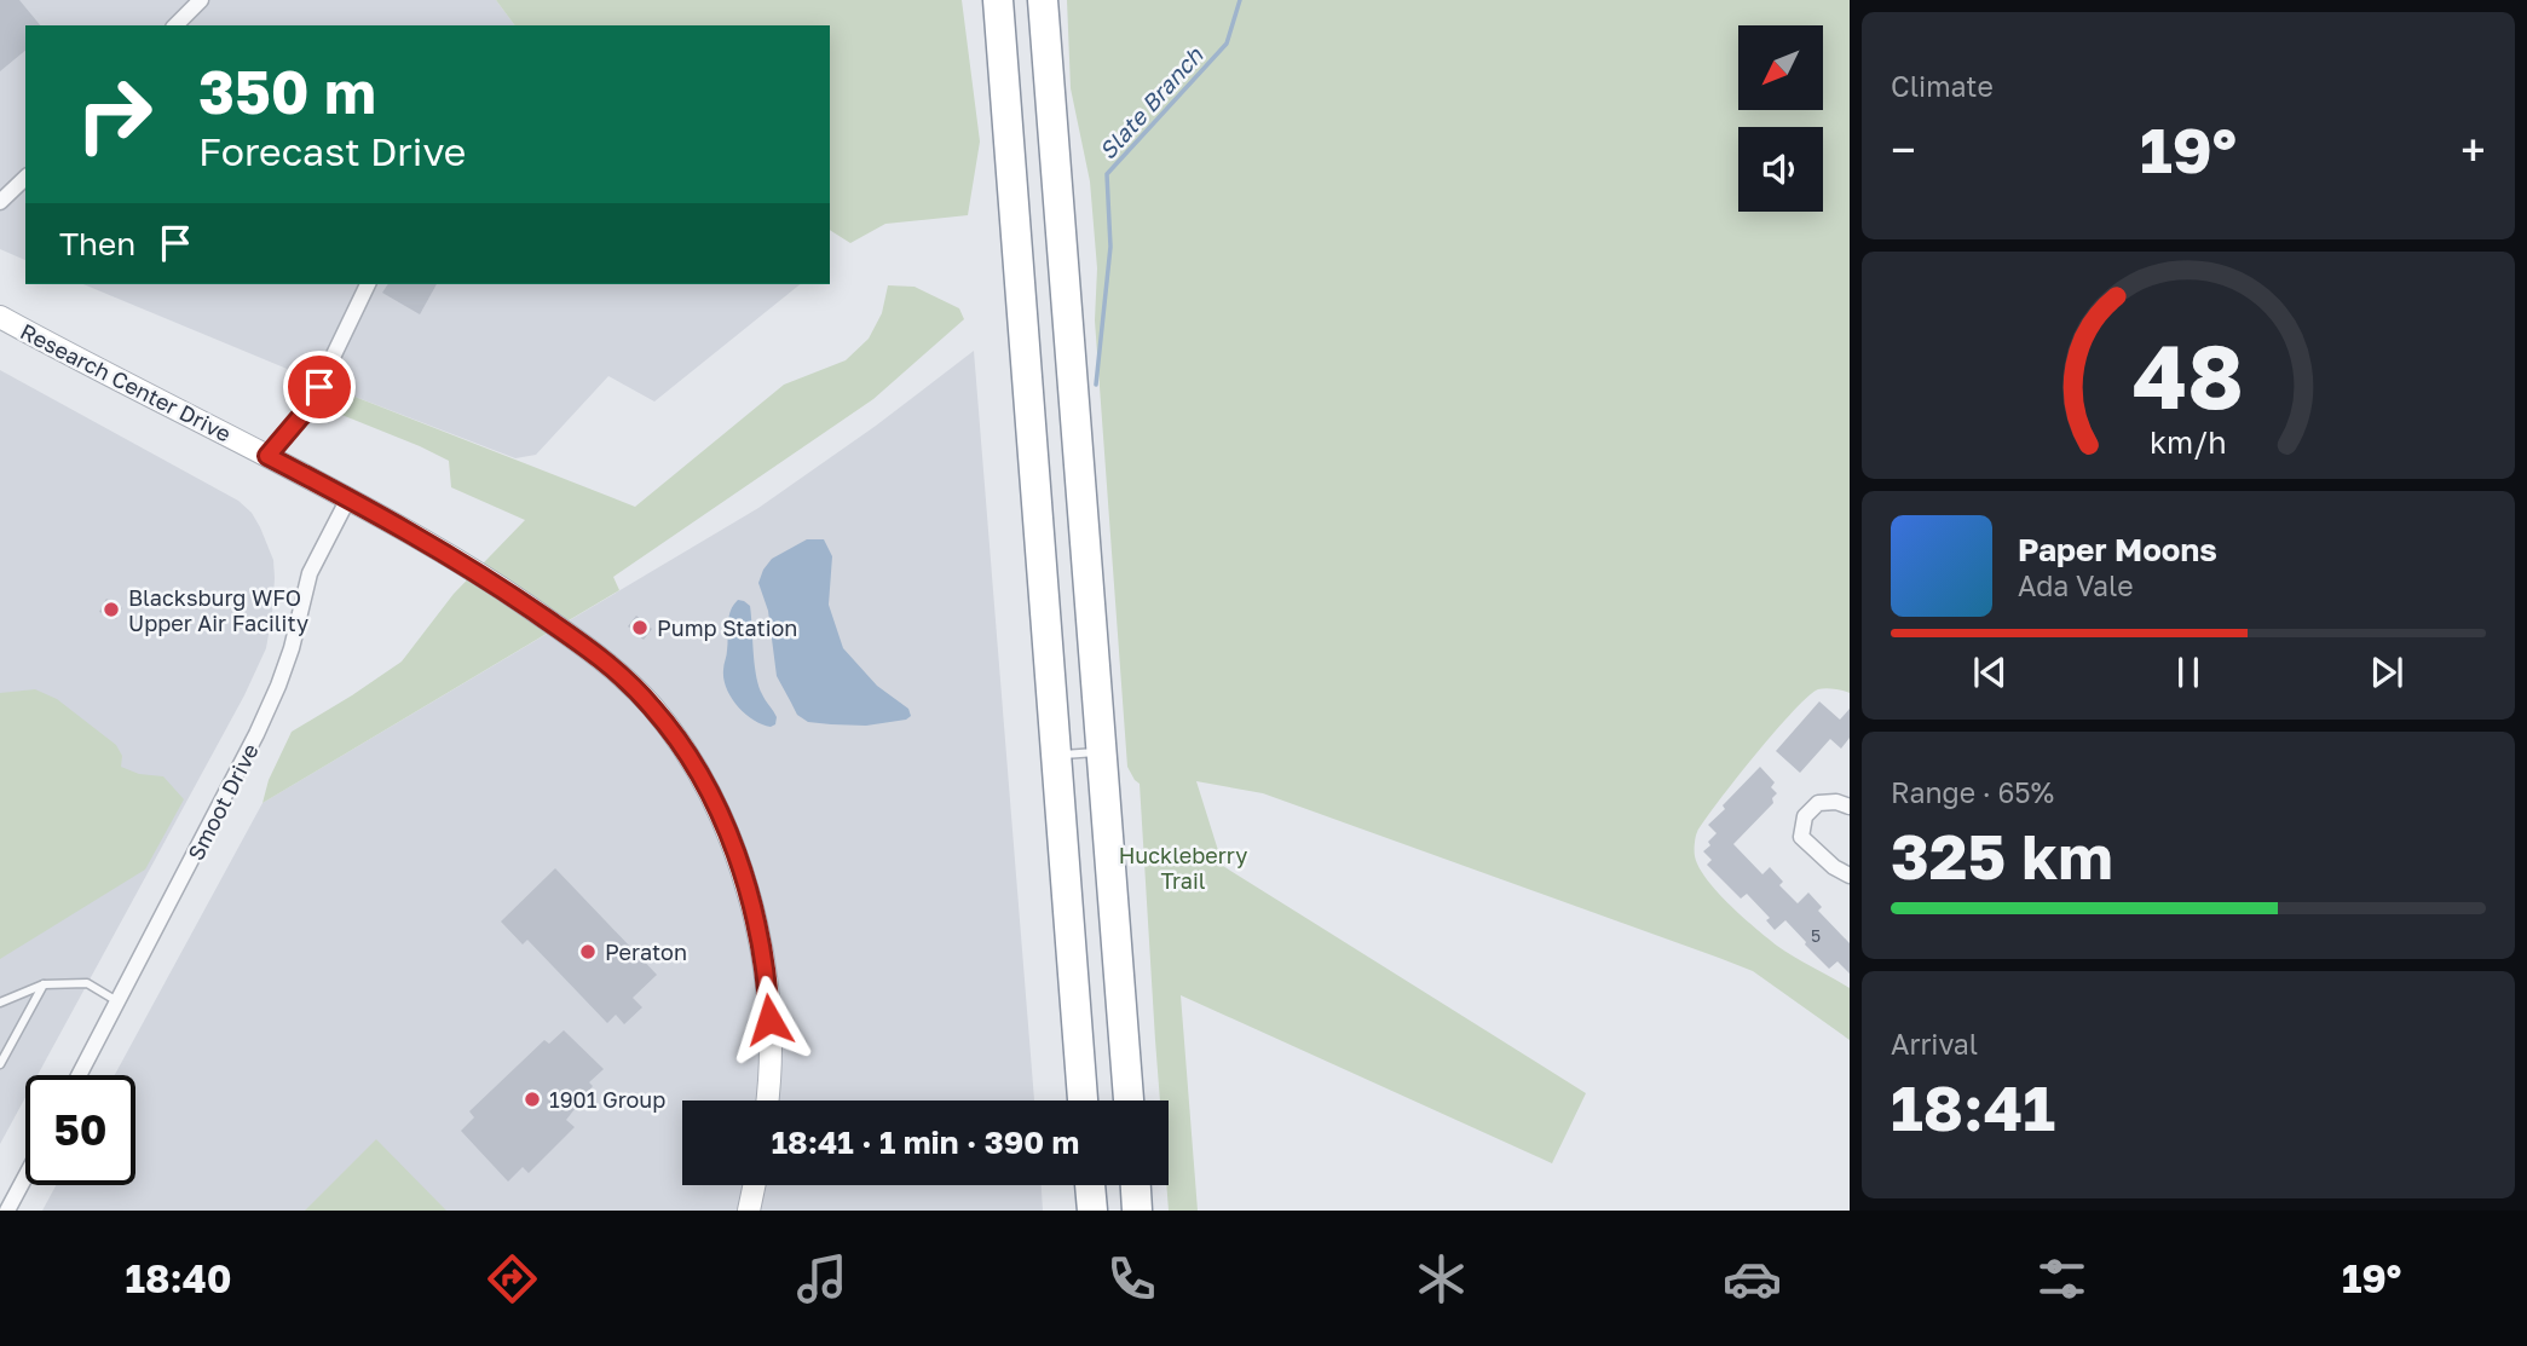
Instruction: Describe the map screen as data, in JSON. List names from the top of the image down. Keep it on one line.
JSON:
{"streets":{"main road":["Research Center Drive"],"street":["Smoot Drive"]},"crossings":[["Research Center Drive","Smoot Drive"]],"water":["Slate Branch"],"parks":["Huckleberry Trail"],"places":["Blacksburg WFO Upper Air Facility","Pump Station","Peraton","1901 Group"],"house_numbers":["5"],"north":"bottom left","page":{"tile":["Climate",["Range · 65%","325 km"],["Arrival","18:41"]],"turn":["350 m","Forecast Drive"],"heat":["−","19°","+"],"then":"Then","song":["Paper Moons","Ada Vale"],"limit":"50","trip":"18:41 · 1 min · 390 m","tabs":["18:40","19°"],"gauge":["48","km/h"]}}
